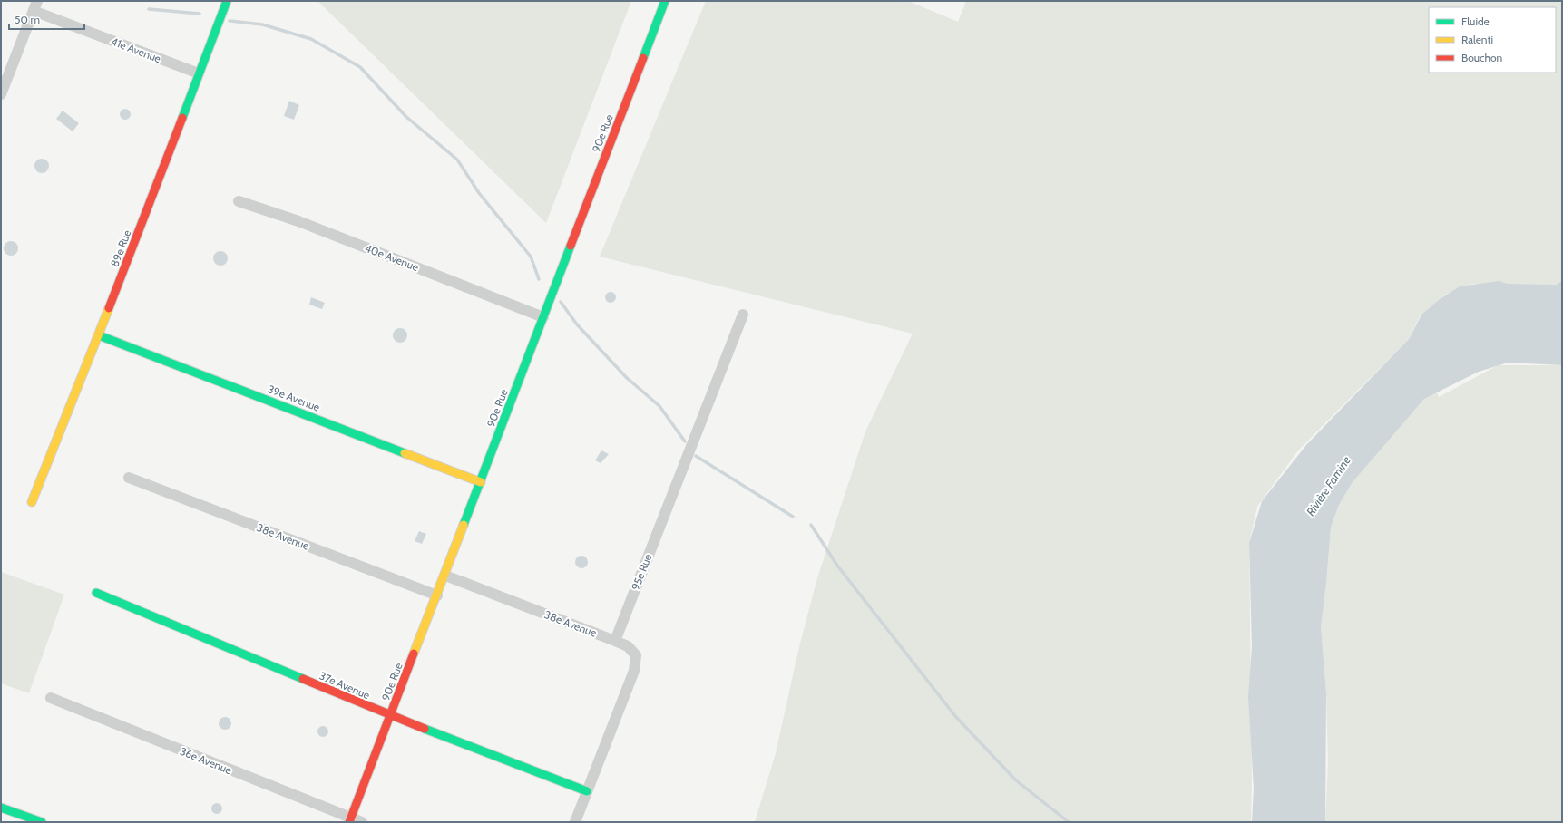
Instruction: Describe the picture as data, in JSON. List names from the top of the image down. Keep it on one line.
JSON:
{"streets":{"street":["41e Avenue","90e Rue","89e Rue","40e Avenue","39e Avenue","38e Avenue","95e Rue","37e Avenue","36e Avenue"]},"crossings":[["41e Avenue","89e Rue"],["90e Rue","40e Avenue"],["90e Rue","39e Avenue"],["90e Rue","38e Avenue"],["90e Rue","37e Avenue"],["90e Rue","36e Avenue"],["89e Rue","39e Avenue"],["38e Avenue","95e Rue"]],"water":["Rivière Famine"],"legend":["Fluide","Ralenti","Bouchon"],"scale_bar":"50 m"}
